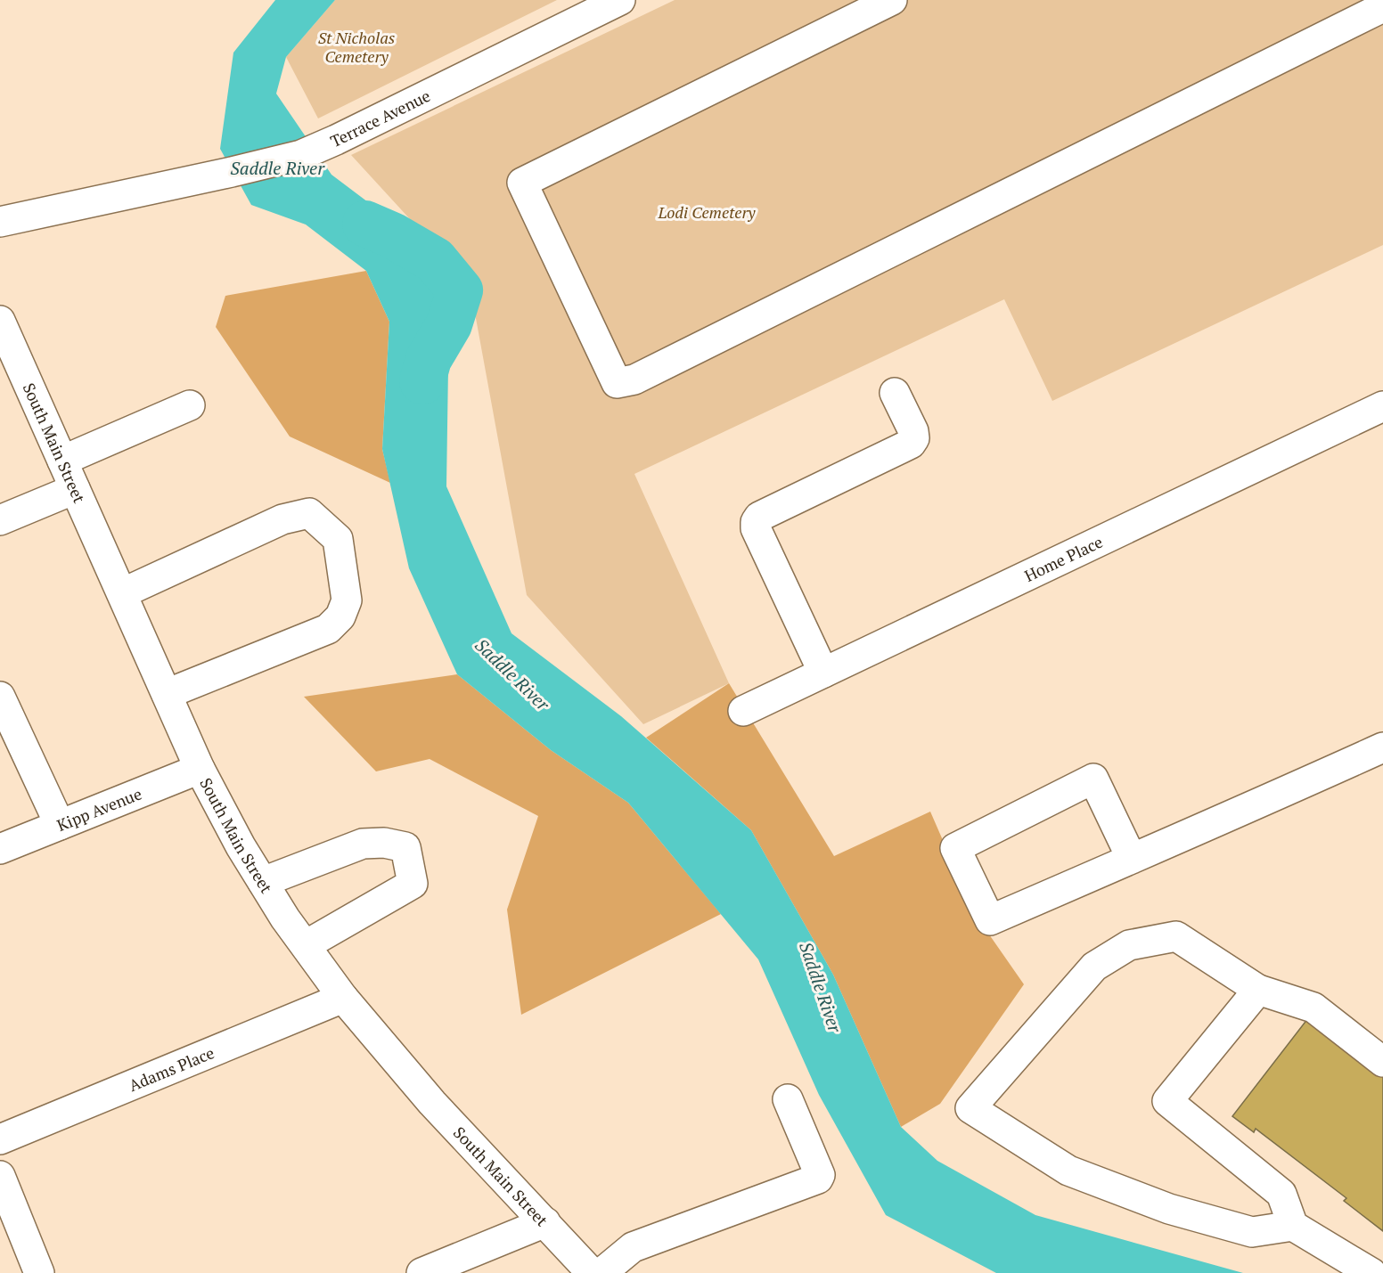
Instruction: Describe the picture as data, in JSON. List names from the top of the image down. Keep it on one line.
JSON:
{"streets":{"street":["Terrace Avenue","South Main Street","Home Place","Kipp Avenue","Adams Place"]},"crossings":[["South Main Street","Kipp Avenue"],["South Main Street","Adams Place"]],"water":["Saddle River"],"parks":["St Nicholas Cemetery","Lodi Cemetery"]}
